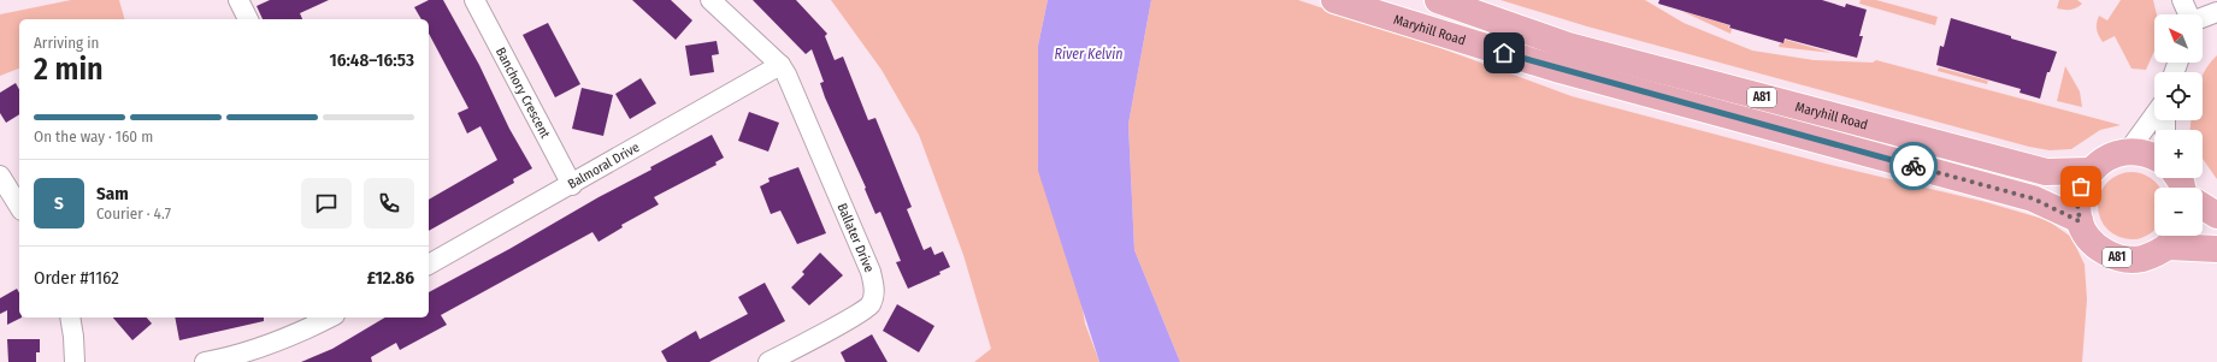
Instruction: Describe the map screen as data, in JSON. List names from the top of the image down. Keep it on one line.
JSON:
{"streets":{"main road":["Maryhill Road","A81"],"street":["Banchory Crescent","Balmoral Drive","Ballater Drive"]},"crossings":[["Maryhill Road","A81"],["Banchory Crescent","Balmoral Drive"],["Balmoral Drive","Ballater Drive"]],"water":["River Kelvin"],"north":"top left","page":{"map_buttons":["+","−"],"heading":["2 min","Arriving in","16:48–16:53"],"panel":["Sam","Courier · 4.7","Order #1162","£12.86"],"bar":"On the way · 160 m","round":"S"}}
